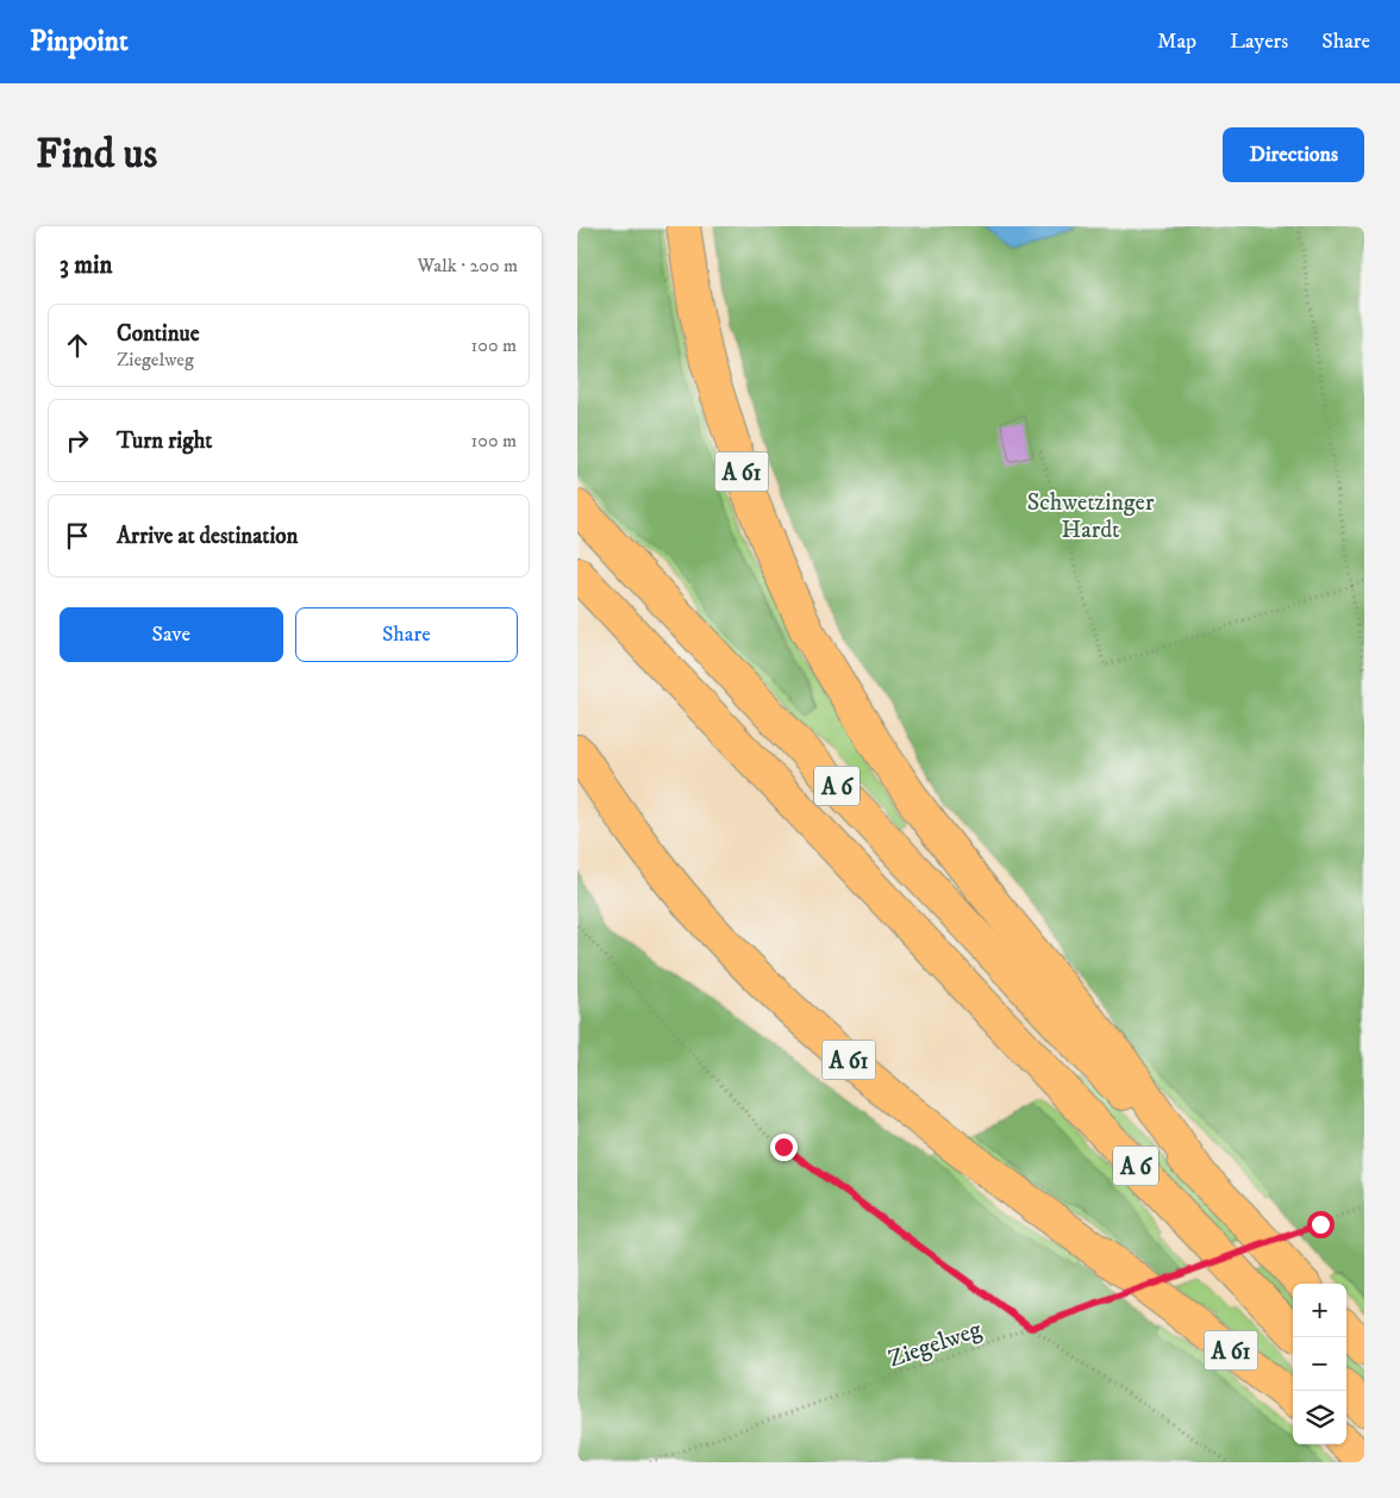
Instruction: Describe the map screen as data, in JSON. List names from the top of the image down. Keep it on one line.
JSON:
{"streets":{"highway":["A 61","A 6"],"path":["Ziegelweg"]},"crossings":[["A 61","A 6"],["A 61","Ziegelweg"]],"parks":["Schwetzinger Hardt"],"page":{"header":"Pinpoint","nav":["Map","Layers","Share"],"buttons":["Directions",["Save","Share"]],"title":"Find us","heading":["3 min","Walk · 200 m"],"list":[["Continue","Ziegelweg","100 m"],["Turn right","100 m"],"Arrive at destination"],"map_buttons":["+","−"]}}
